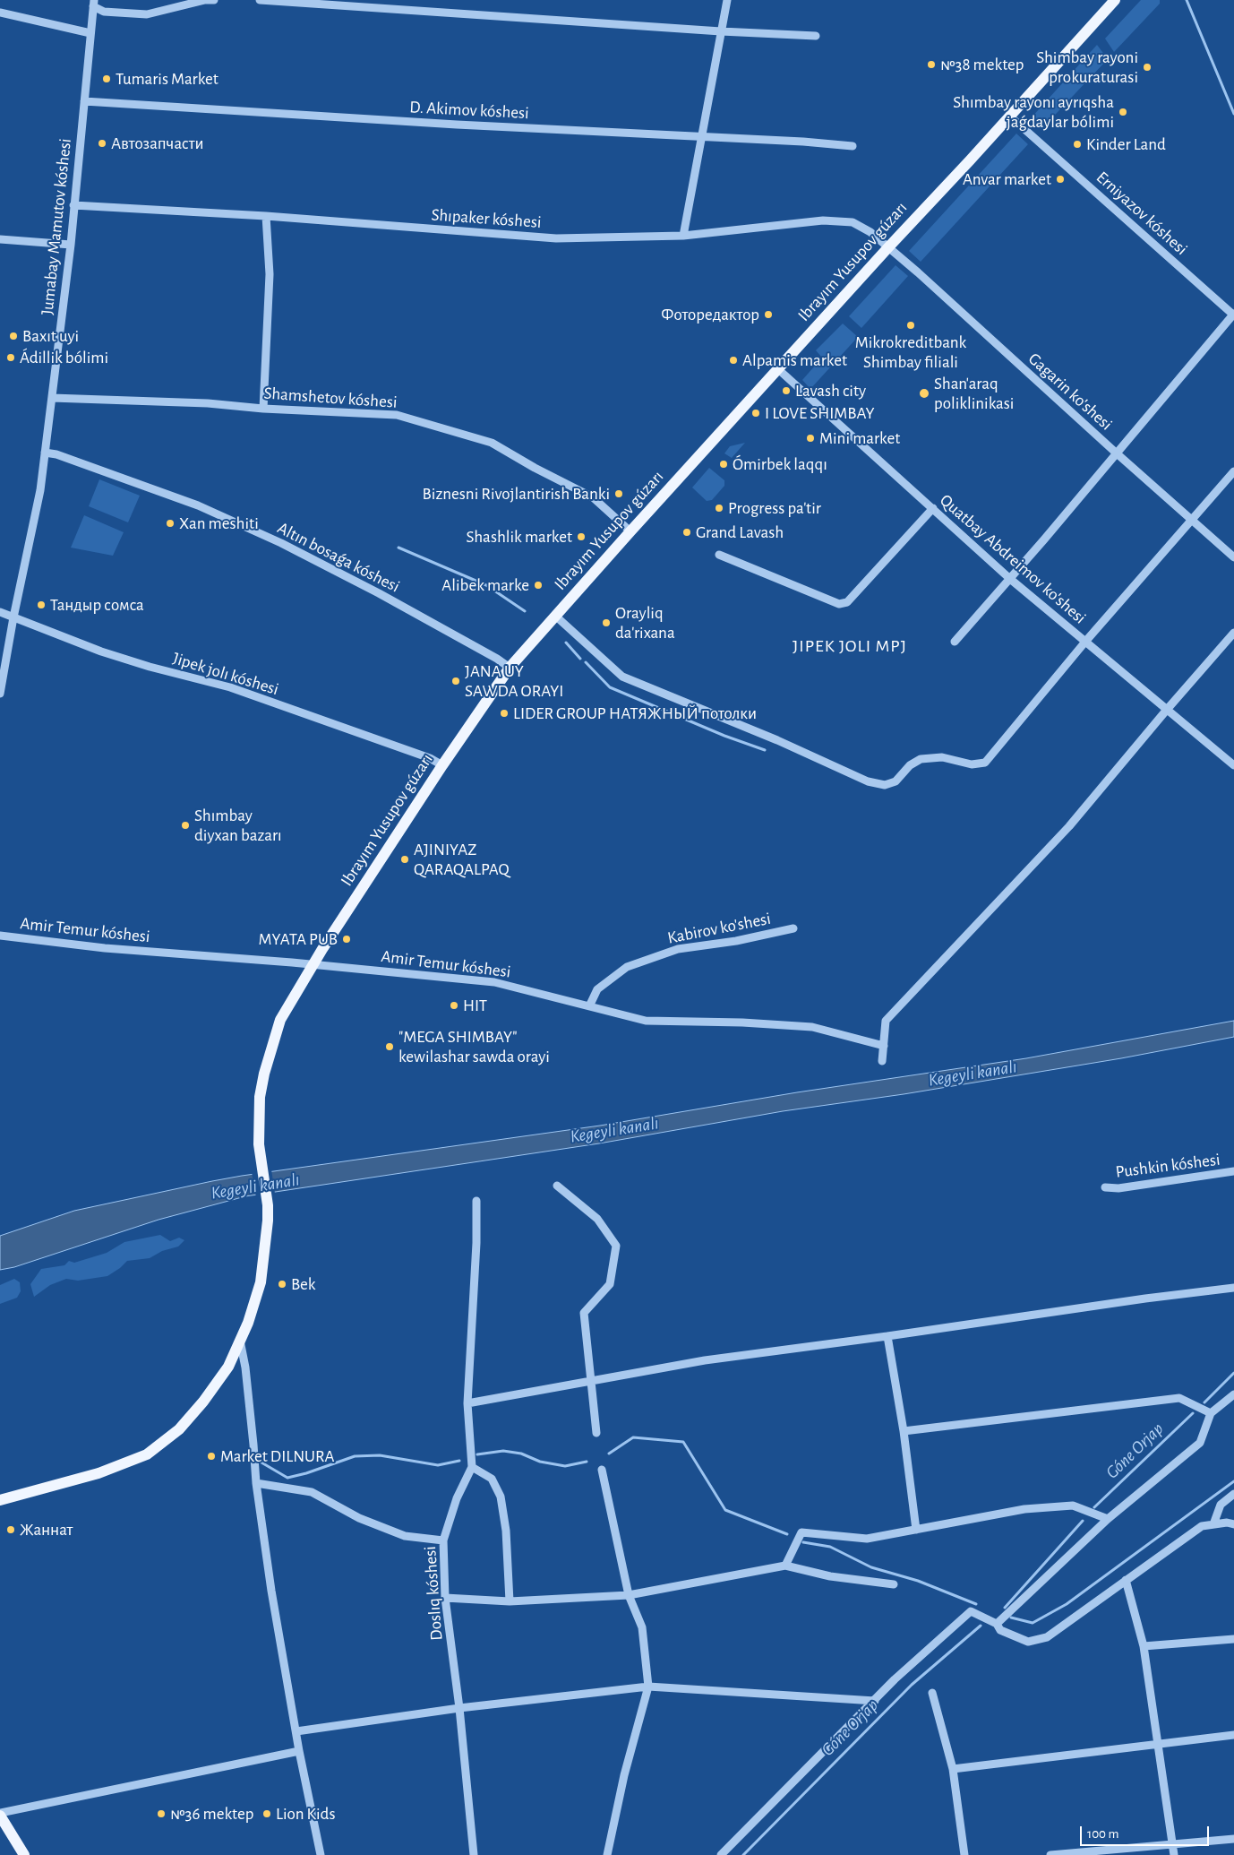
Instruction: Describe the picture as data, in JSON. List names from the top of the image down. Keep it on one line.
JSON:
{"streets":{"main road":["Ibrayım Yusupov gúzarı"],"street":["D. Akimov kóshesi","Erniyazov kóshesi","Shıpaker kóshesi","Jumabay Mamutov kóshesi","Gagarin ko'shesi","Shamshetov kóshesi","Altın bosaǵa kóshesi","Quatbay Abdreimov ko'shesi","Jipek jolı kóshesi","Kabirov ko'shesi","Amir Temur kóshesi","Pushkin kóshesi","Doslıq kóshesi"]},"crossings":[["D. Akimov kóshesi","Jumabay Mamutov kóshesi"],["Erniyazov kóshesi","Ibrayım Yusupov gúzarı"],["Shıpaker kóshesi","Jumabay Mamutov kóshesi"],["Shıpaker kóshesi","Ibrayım Yusupov gúzarı"],["Shıpaker kóshesi","Gagarin ko'shesi"],["Jumabay Mamutov kóshesi","Shamshetov kóshesi"],["Jumabay Mamutov kóshesi","Altın bosaǵa kóshesi"],["Jumabay Mamutov kóshesi","Jipek jolı kóshesi"],["Ibrayım Yusupov gúzarı","Gagarin ko'shesi"],["Ibrayım Yusupov gúzarı","Shamshetov kóshesi"],["Ibrayım Yusupov gúzarı","Altın bosaǵa kóshesi"],["Ibrayım Yusupov gúzarı","Quatbay Abdreimov ko'shesi"],["Ibrayım Yusupov gúzarı","Jipek jolı kóshesi"],["Ibrayım Yusupov gúzarı","Amir Temur kóshesi"],["Kabirov ko'shesi","Amir Temur kóshesi"]],"districts":["JIPEK JOLI MPJ"],"water":["Kegeyli kanalı","Góne Orjap"],"places":["№38 mektep","Shimbay rayoni prokuraturasi","Tumaris Market","Shımbay rayonı ayrıqsha jaǵdaylar bólimi","Автозапчасти","Kinder Land","Anvar market","Фоторедактор","Mikrokreditbank Shimbay filiali","Baxıt uyi","Ádillik bólimi","Alpamis market","Lavash city","Shan'araq poliklinikasi","I LOVE SHIMBAY","Mini market","Ómirbek laqqı","Biznesni Rivojlantirish Banki","Progress pa'tir","Xan meshiti","Grand Lavash","Shashlik market","Alibek marke","Тандыр сомса","Orayliq da'rixana","JANA UY SAWDA ORAYI","LIDER GROUP НАТЯЖНЫЙ потолки","Shımbay diyxan bazarı","AJINIYAZ QARAQALPAQ","MYATA PUB","HIT","\"MEGA SHIMBAY\" kewilashar sawda orayi","Bek","Market DILNURA","Жаннат","№36 mektep","Lion Kids"],"scale_bar":"100 m"}
